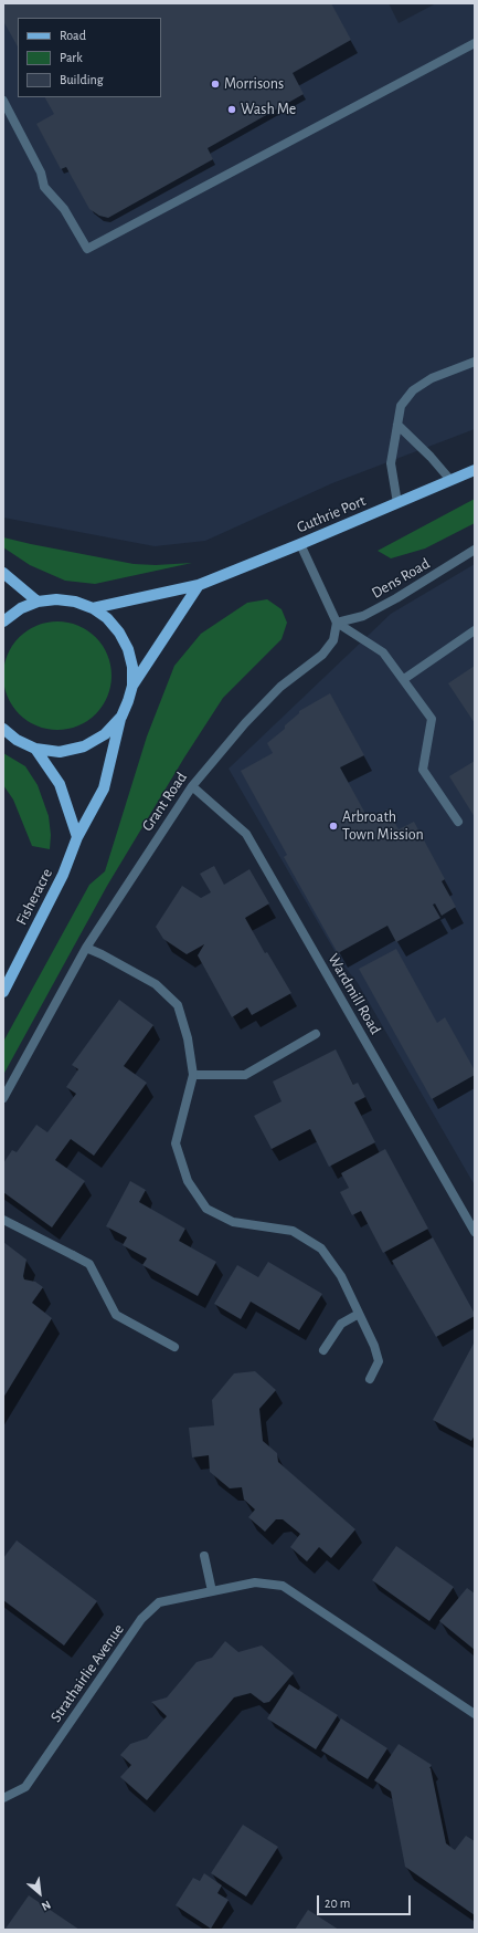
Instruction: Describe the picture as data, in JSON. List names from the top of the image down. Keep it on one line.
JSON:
{"streets":{"main road":["Guthrie Port","Fisheracre"],"street":["Dens Road","Grant Road","Wardmill Road","Strathairlie Avenue"]},"crossings":[["Dens Road","Grant Road"],["Grant Road","Wardmill Road"]],"places":["Morrisons","Wash Me","Arbroath Town Mission"],"legend":["Road","Park","Building"],"scale_bar":"20 m","north":"bottom right"}
